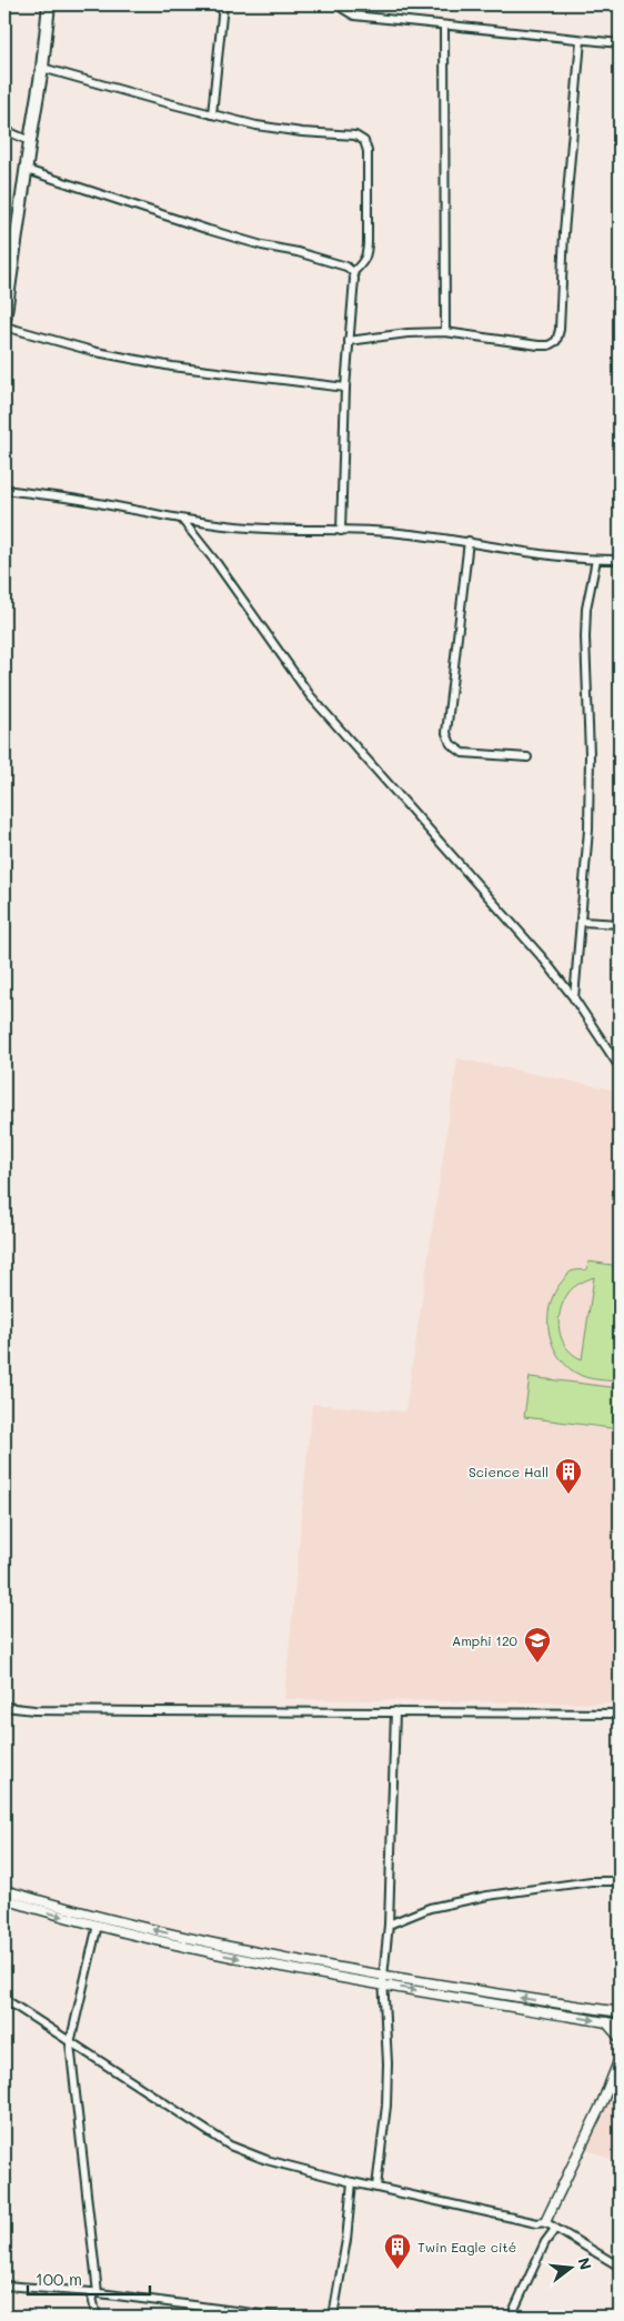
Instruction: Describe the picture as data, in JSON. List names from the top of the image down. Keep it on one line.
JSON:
{"places":{"building":["Science Hall","Twin Eagle cité"],"school or university":["Amphi 120"]},"scale_bar":"100 m","north":"right"}
